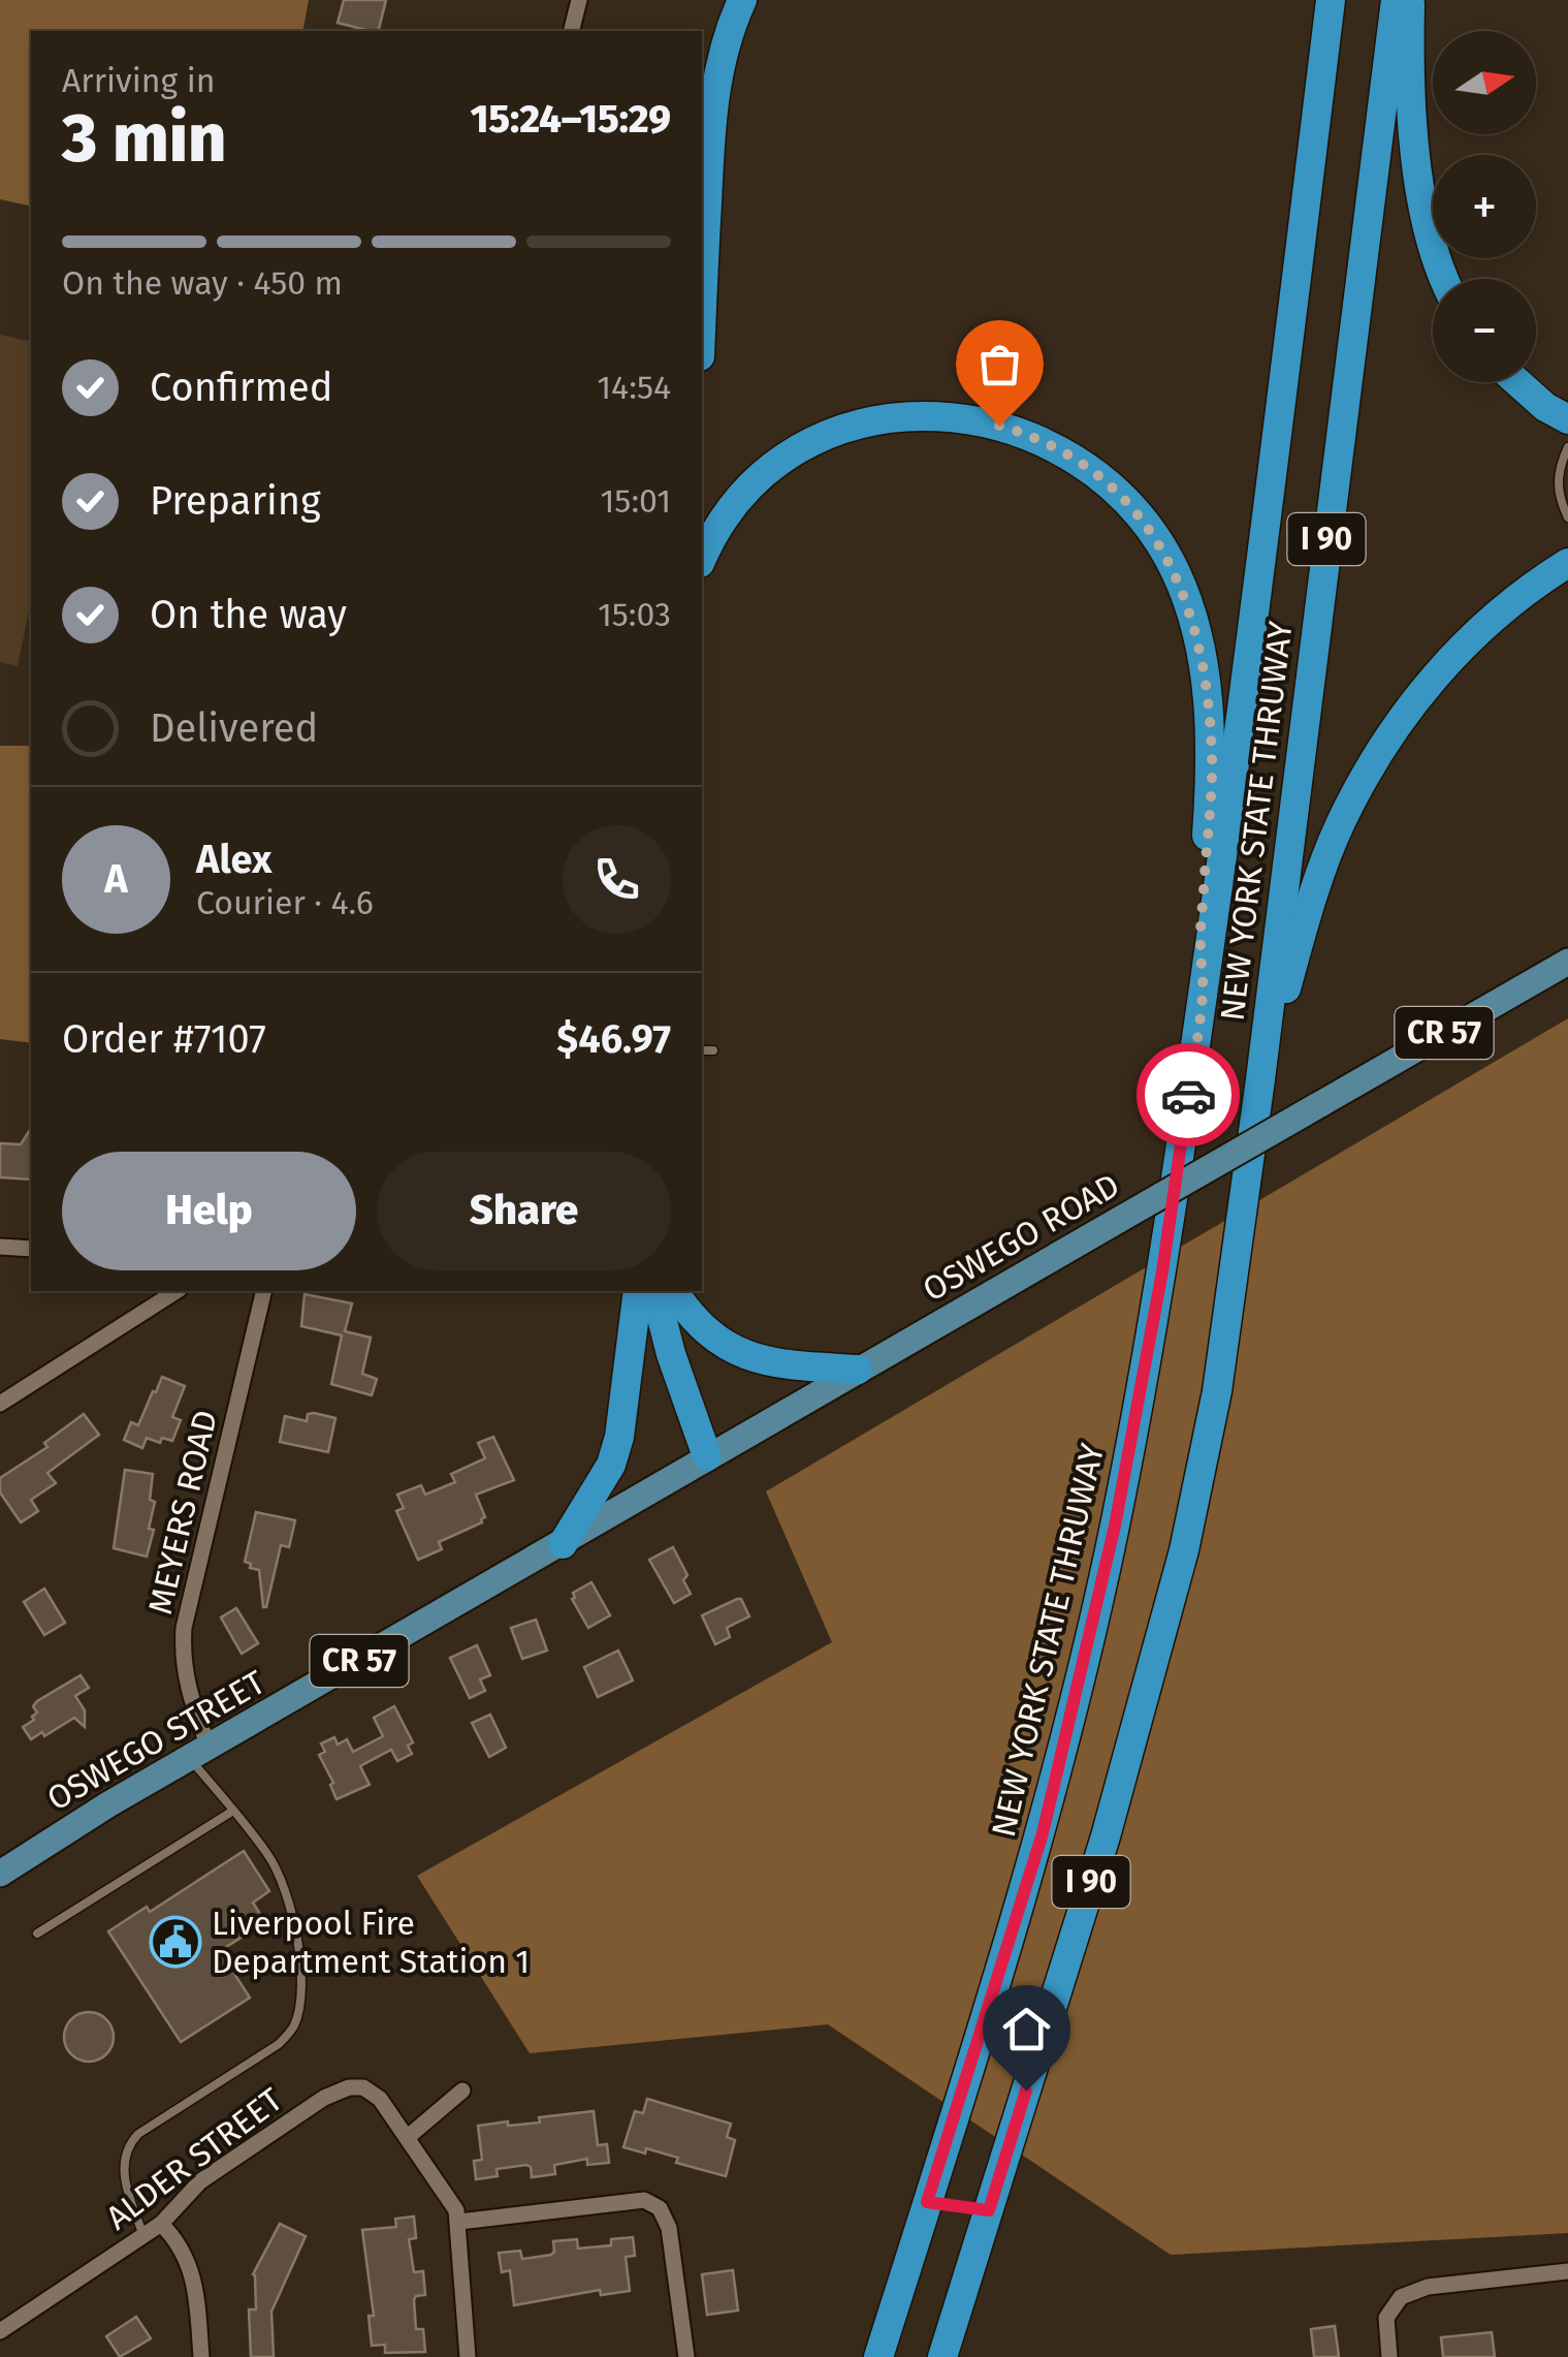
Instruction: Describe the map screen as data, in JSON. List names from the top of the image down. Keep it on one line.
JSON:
{"streets":{"highway":["I 90","NEW YORK STATE THRUWAY"],"main road":["CR 57","OSWEGO ROAD","OSWEGO STREET"],"street":["MEYERS ROAD","ALDER STREET"]},"crossings":[["OSWEGO ROAD","OSWEGO STREET"],["MEYERS ROAD","OSWEGO STREET"]],"places":{"public building":["Liverpool Fire Department Station 1"]},"north":"right","page":{"map_buttons":["+","−"],"heading":["3 min","Arriving in","15:24–15:29"],"panel":["Alex","Courier · 4.6","Order #7107","$46.97"],"bar":"On the way · 450 m","list":[["Confirmed","14:54"],["Preparing","15:01"],["On the way","15:03"],"Delivered"],"round":"A","buttons":["Help","Share"]}}
